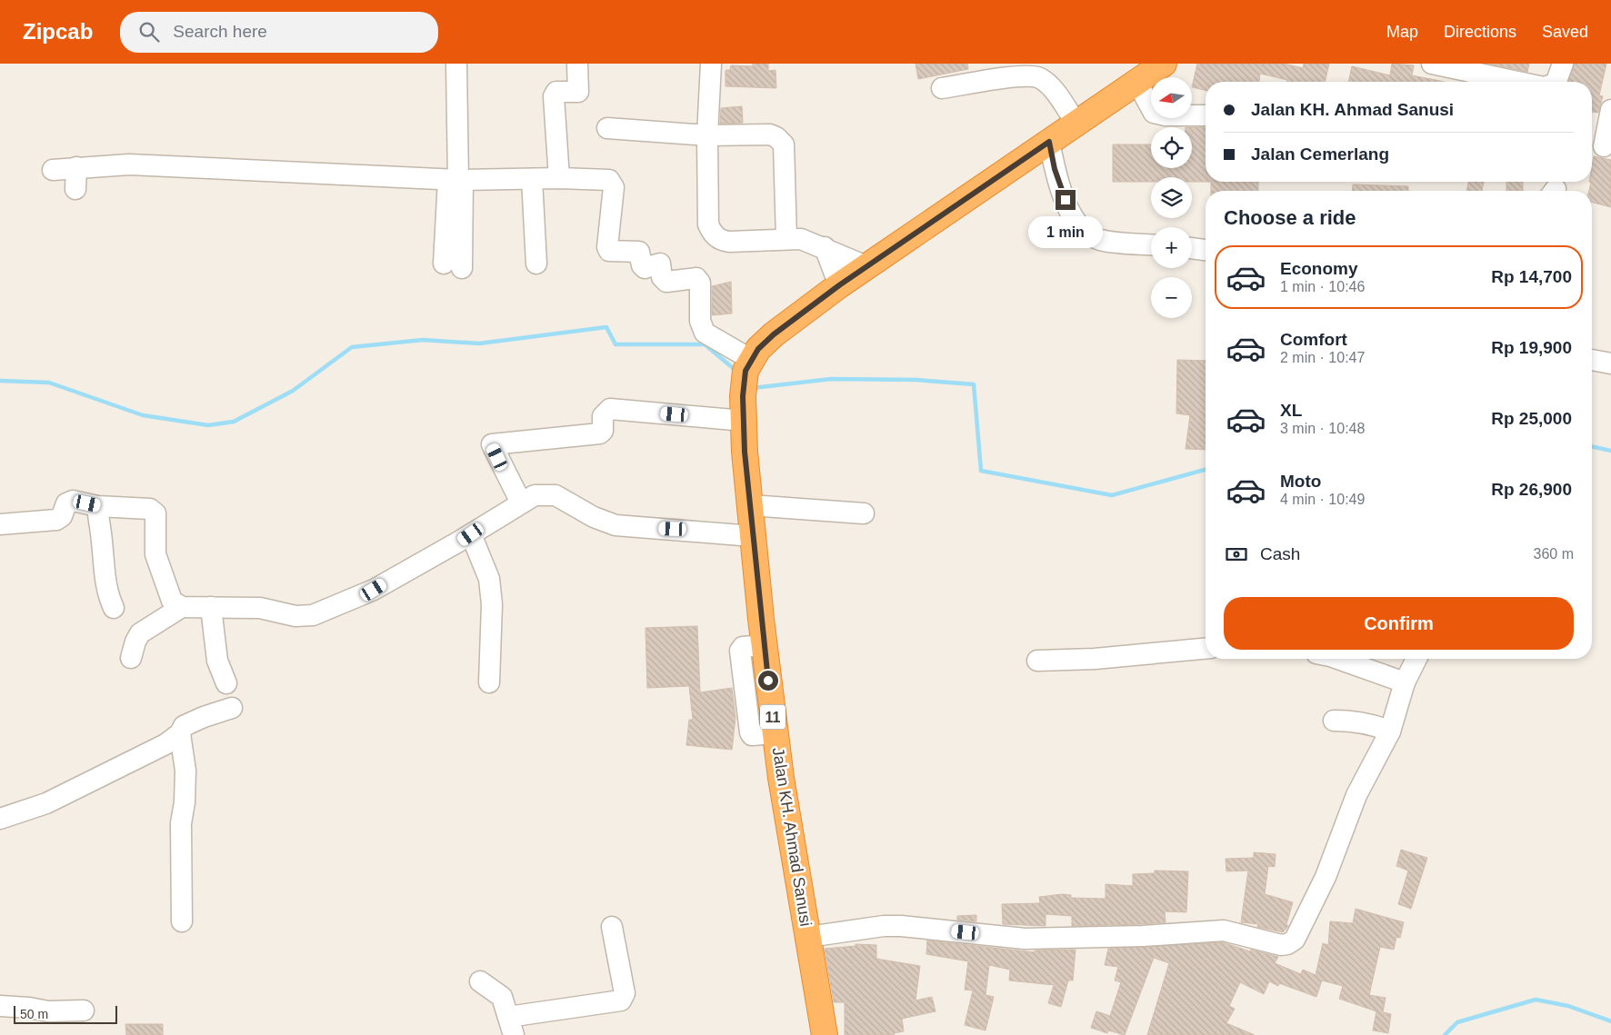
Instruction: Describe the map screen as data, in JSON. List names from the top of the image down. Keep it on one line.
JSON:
{"streets":{"highway":["11","Jalan KH. Ahmad Sanusi"]},"scale_bar":"50 m","north":"left","page":{"header":"Zipcab","search":"Search here","nav":["Map","Directions","Saved"],"map_buttons":["+","−"],"banner":["Jalan KH. Ahmad Sanusi","Jalan Cemerlang"],"heading":"Choose a ride","bubble":"1 min","list":[{"name":"Economy","note":"1 min · 10:46","value":"Rp 14,700"},{"name":"Comfort","note":"2 min · 10:47","value":"Rp 19,900"},{"name":"XL","note":"3 min · 10:48","value":"Rp 25,000"},{"name":"Moto","note":"4 min · 10:49","value":"Rp 26,900"}],"pay":["Cash","360 m"],"buttons":"Confirm","scale":"50 m"}}
